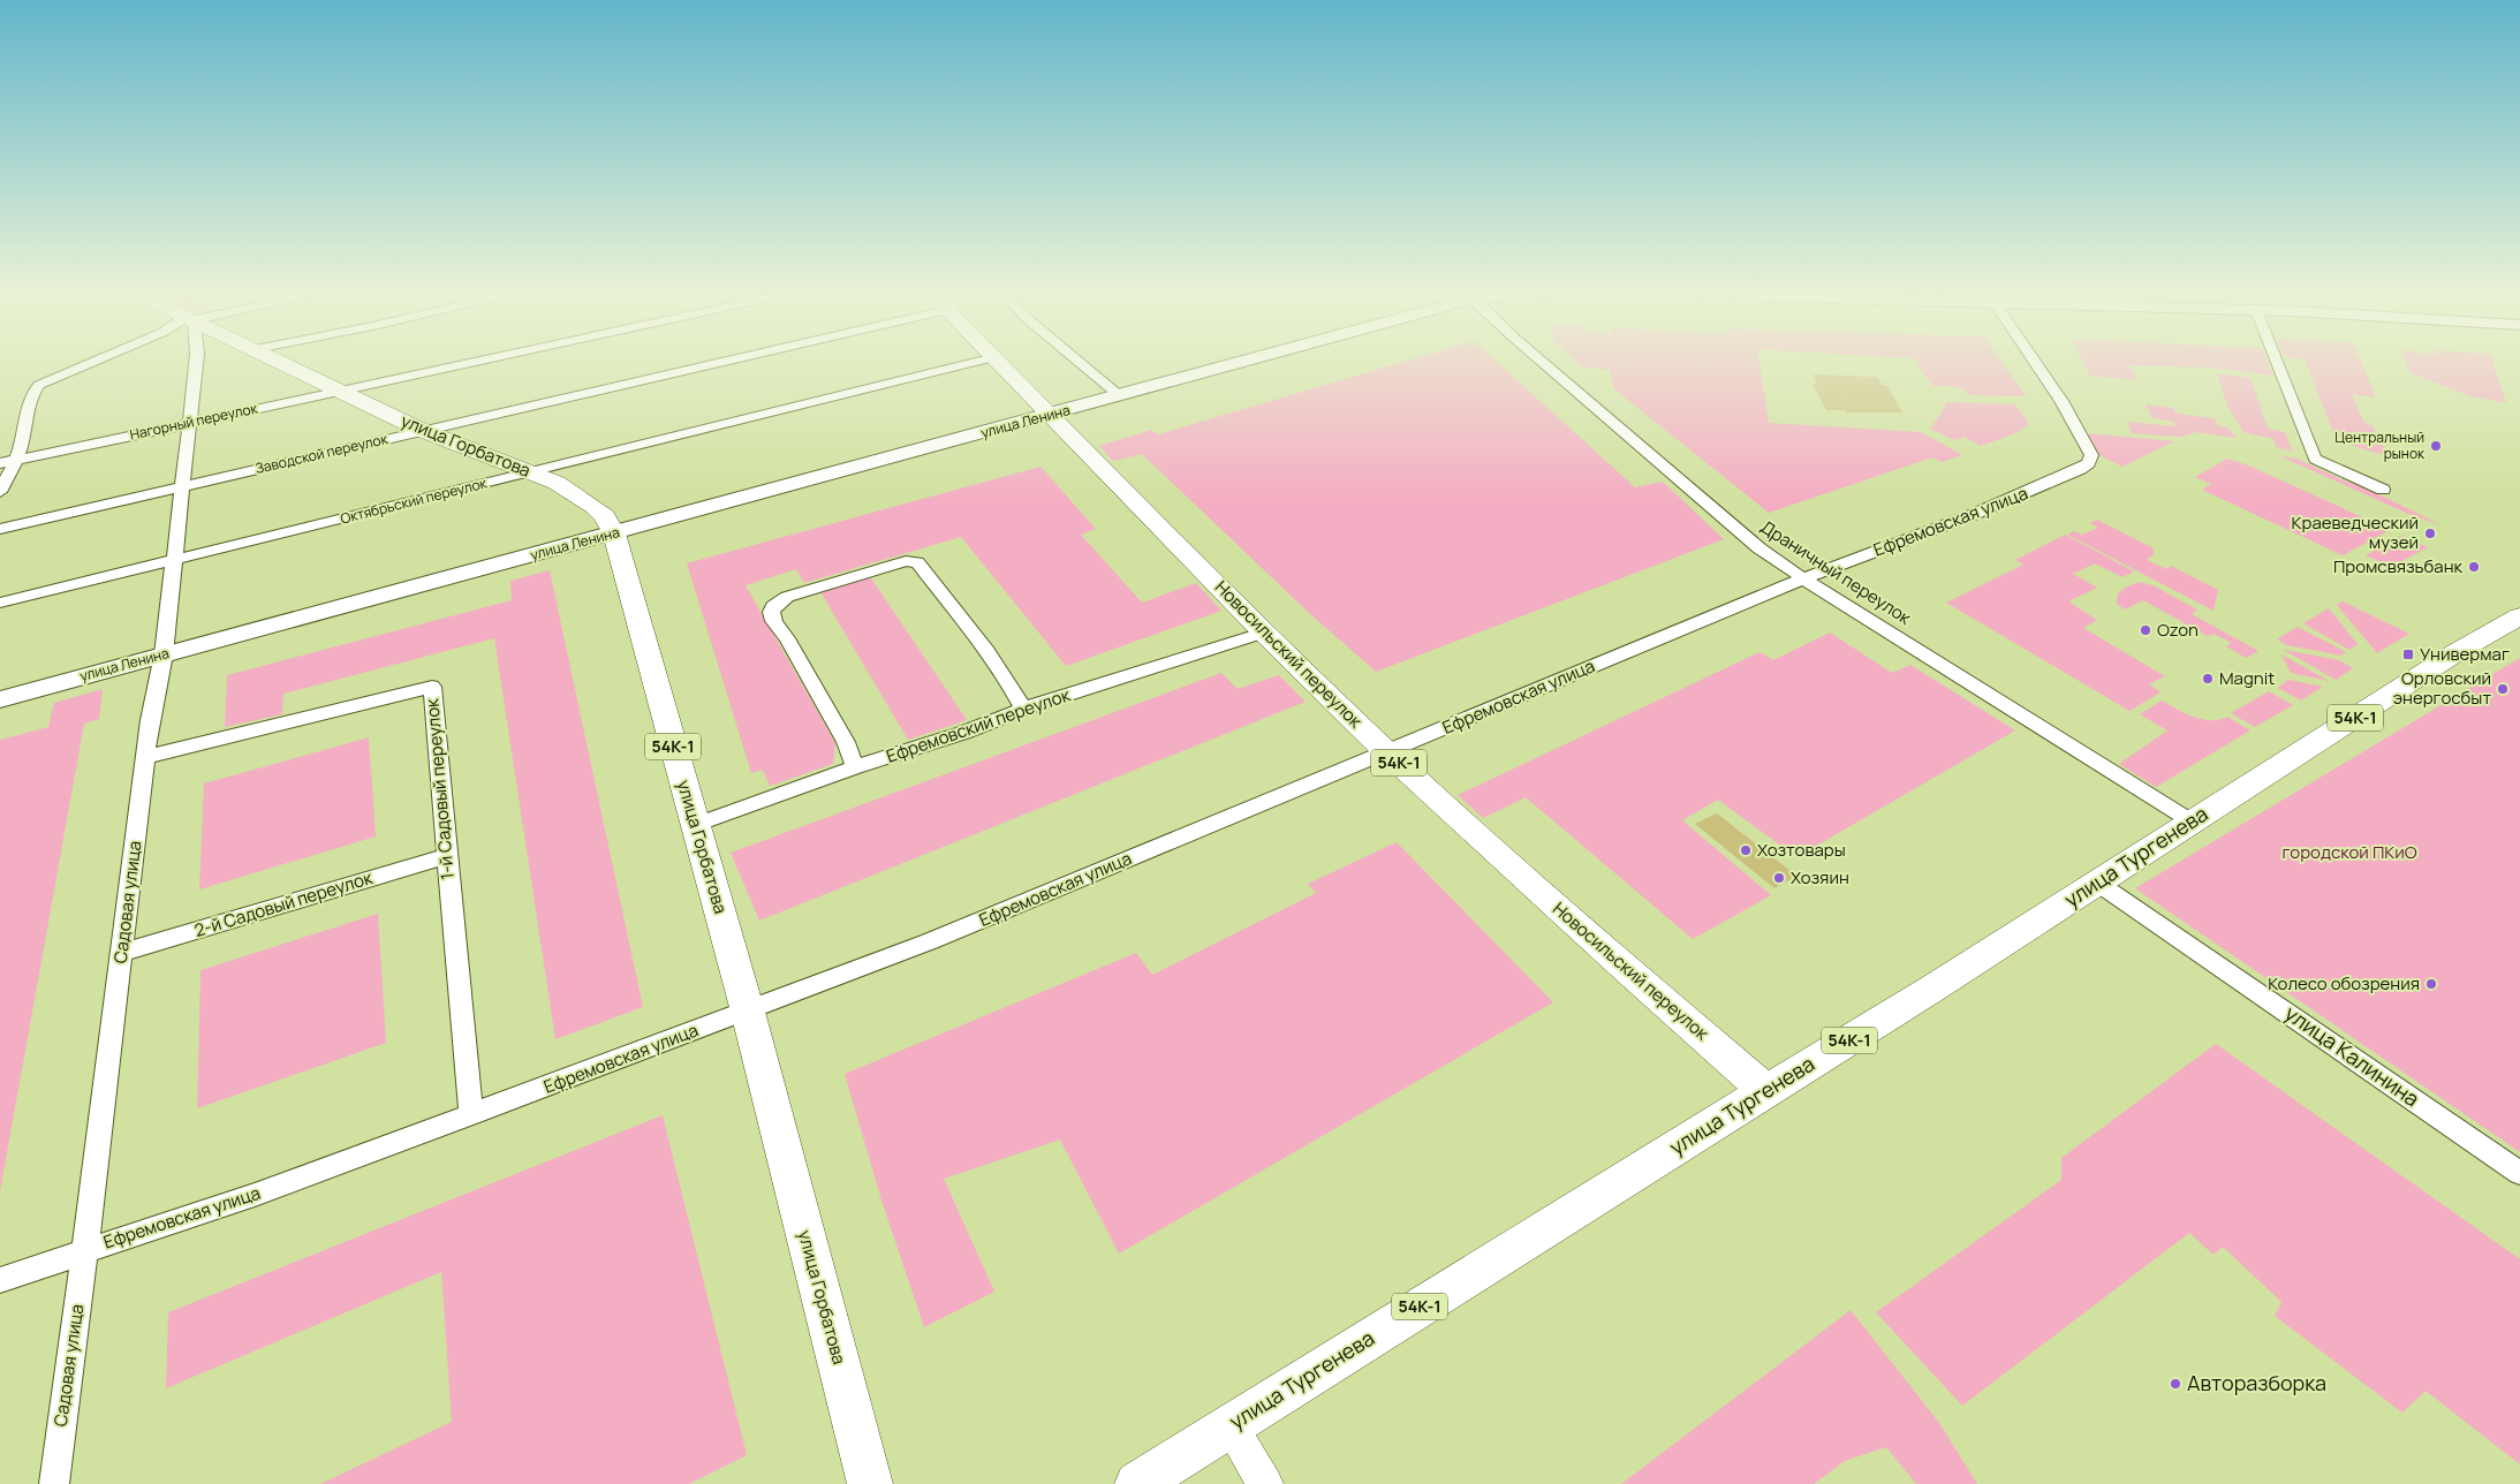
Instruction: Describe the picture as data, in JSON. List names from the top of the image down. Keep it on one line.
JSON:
{"streets":{"main road":["улица Ленина","улица Горбатова","Новосильский переулок","54К-1","улица Тургенева"],"street":["Нагорный переулок","Заводской переулок","Октябрьский переулок","Ефремовская улица","Драничный переулок","Ефремовский переулок","1-й Садовый переулок","Садовая улица","2-й Садовый переулок","улица Калинина"]},"crossings":[["Нагорный переулок","улица Горбатова"],["Нагорный переулок","Садовая улица"],["улица Ленина","улица Горбатова"],["улица Ленина","Новосильский переулок"],["улица Ленина","Садовая улица"],["улица Горбатова","Заводской переулок"],["улица Горбатова","Октябрьский переулок"],["улица Горбатова","Ефремовская улица"],["улица Горбатова","Ефремовский переулок"],["Заводской переулок","Садовая улица"],["Октябрьский переулок","Садовая улица"],["Ефремовская улица","Драничный переулок"],["Ефремовская улица","Новосильский переулок"],["Ефремовская улица","1-й Садовый переулок"],["Ефремовская улица","Садовая улица"],["Драничный переулок","улица Тургенева"],["Новосильский переулок","Ефремовский переулок"],["Новосильский переулок","улица Тургенева"],["1-й Садовый переулок","Садовая улица"],["1-й Садовый переулок","2-й Садовый переулок"],["улица Тургенева","улица Калинина"],["Садовая улица","2-й Садовый переулок"]],"parks":["городской ПКиО"],"places":{"other":["Центральный рынок","Краеведческий музей","Промсвязьбанк","Ozon","Magnit","Орловский энергосбыт","Хозтовары","Хозяин","Колесо обозрения","Авторазборка"],"transit":["Универмаг"]}}
